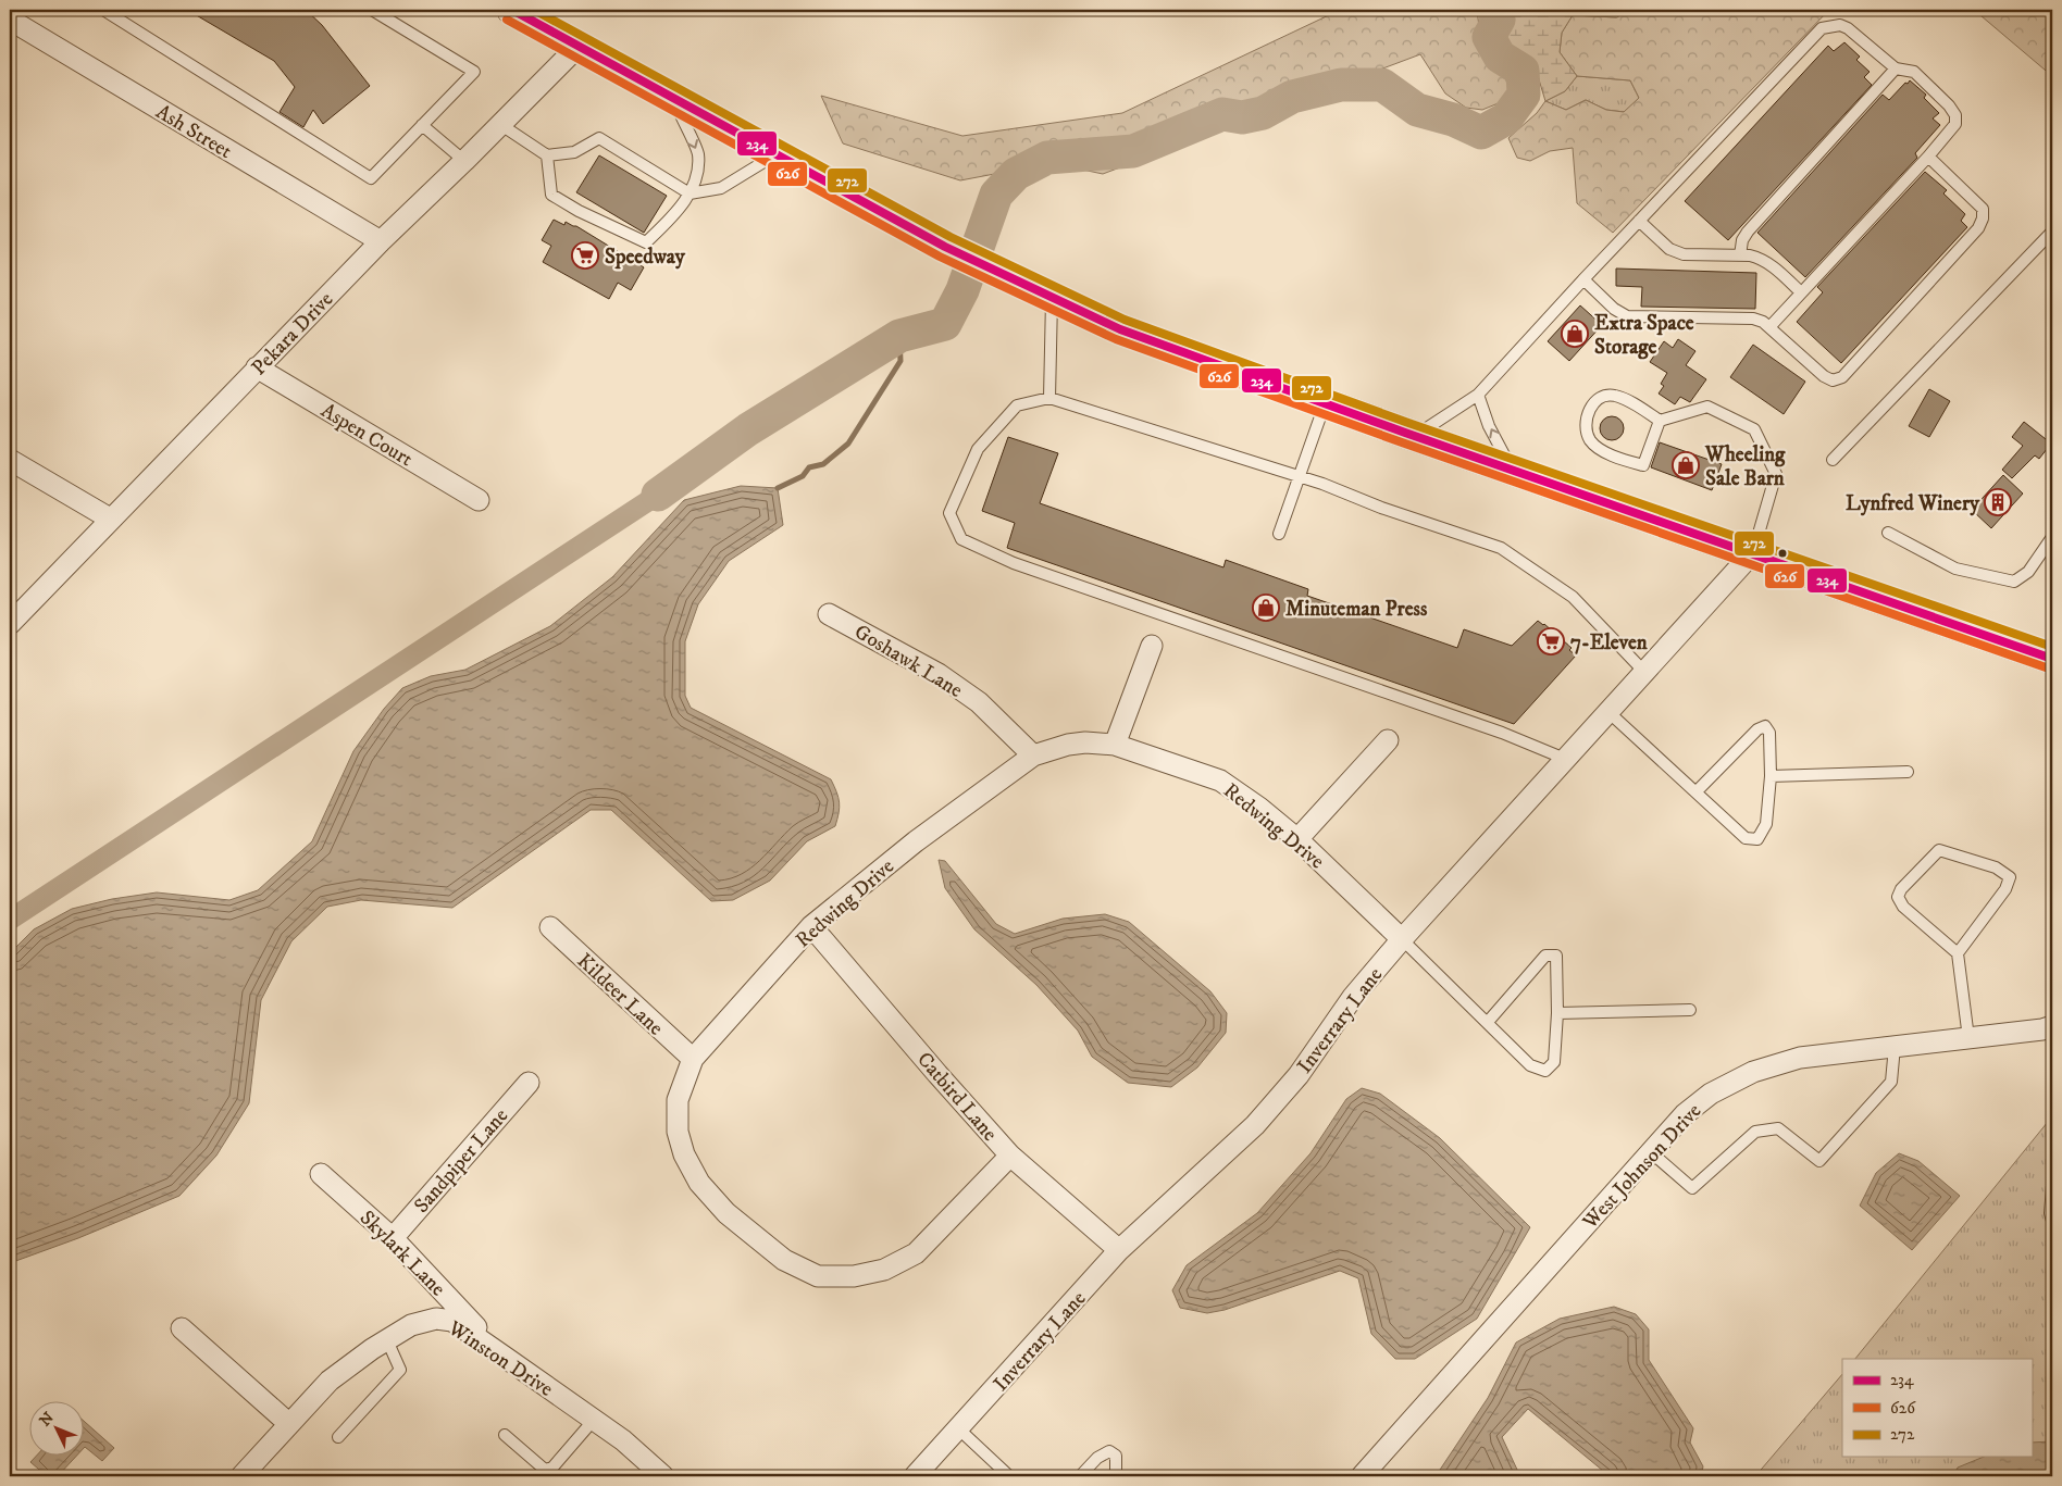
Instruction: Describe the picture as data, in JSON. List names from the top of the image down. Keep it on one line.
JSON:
{"streets":{"street":["Ash Street","Pekara Drive","Aspen Court","Goshawk Lane","Redwing Drive","Kildeer Lane","Inverrary Lane","Catbird Lane","Sandpiper Lane","West Johnson Drive","Skylark Lane","Winston Drive"]},"crossings":[["Ash Street","Pekara Drive"],["Pekara Drive","Aspen Court"],["Goshawk Lane","Redwing Drive"],["Redwing Drive","Kildeer Lane"],["Redwing Drive","Inverrary Lane"],["Redwing Drive","Catbird Lane"],["Inverrary Lane","Catbird Lane"],["Sandpiper Lane","Skylark Lane"],["Skylark Lane","Winston Drive"]],"places":{"supermarket":["Speedway","7-Eleven"],"shop":["Extra Space Storage","Wheeling Sale Barn","Minuteman Press"],"building":["Lynfred Winery"]},"lines":["transit line 234","transit line 272","transit line 626"],"legend":["234","626","272"],"north":"top left"}
